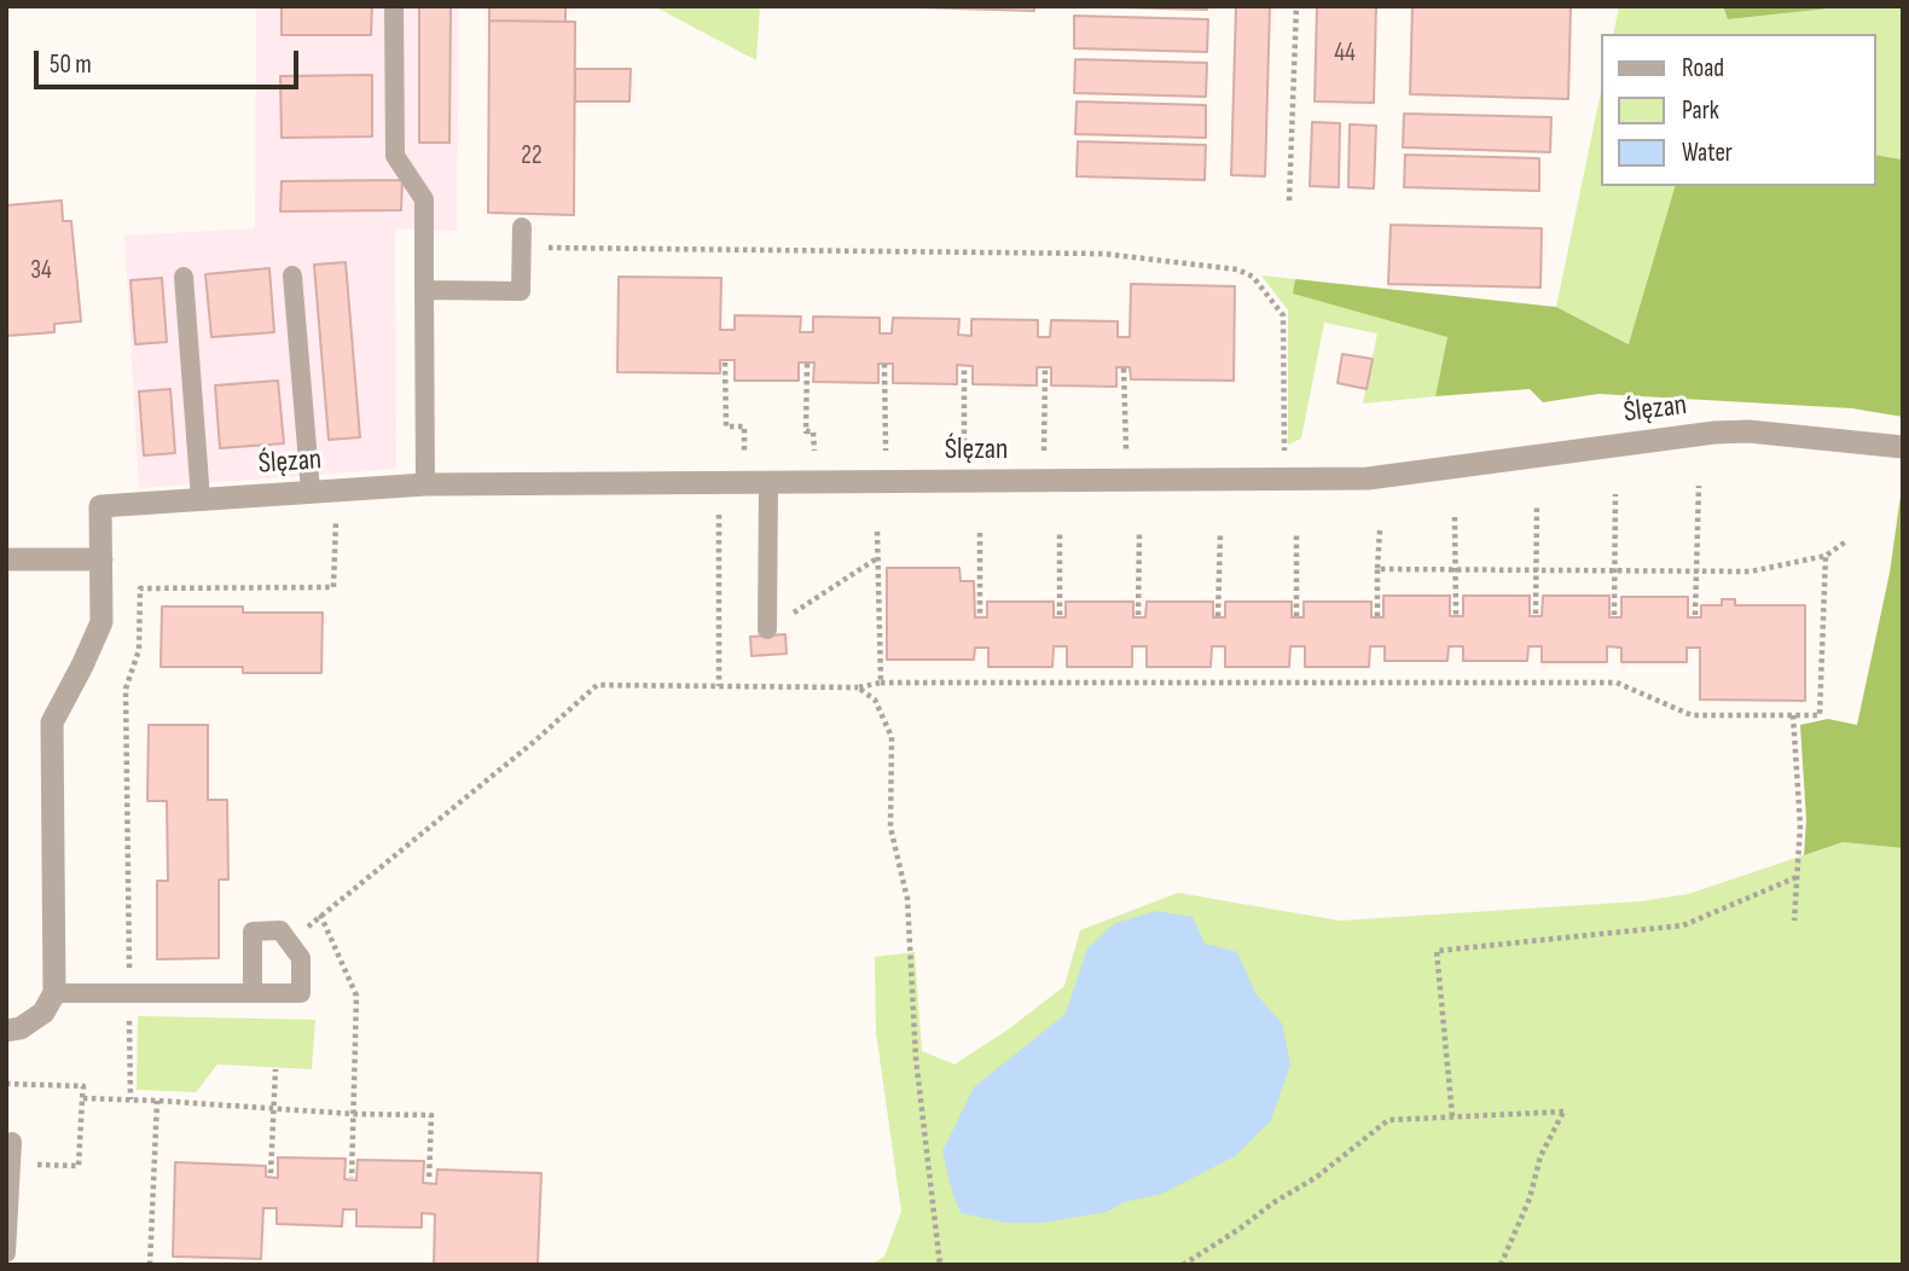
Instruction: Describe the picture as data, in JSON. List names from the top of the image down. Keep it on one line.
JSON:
{"streets":{"street":["Ślęzan"]},"house_numbers":["44","22","34"],"legend":["Road","Park","Water"],"scale_bar":"50 m"}
